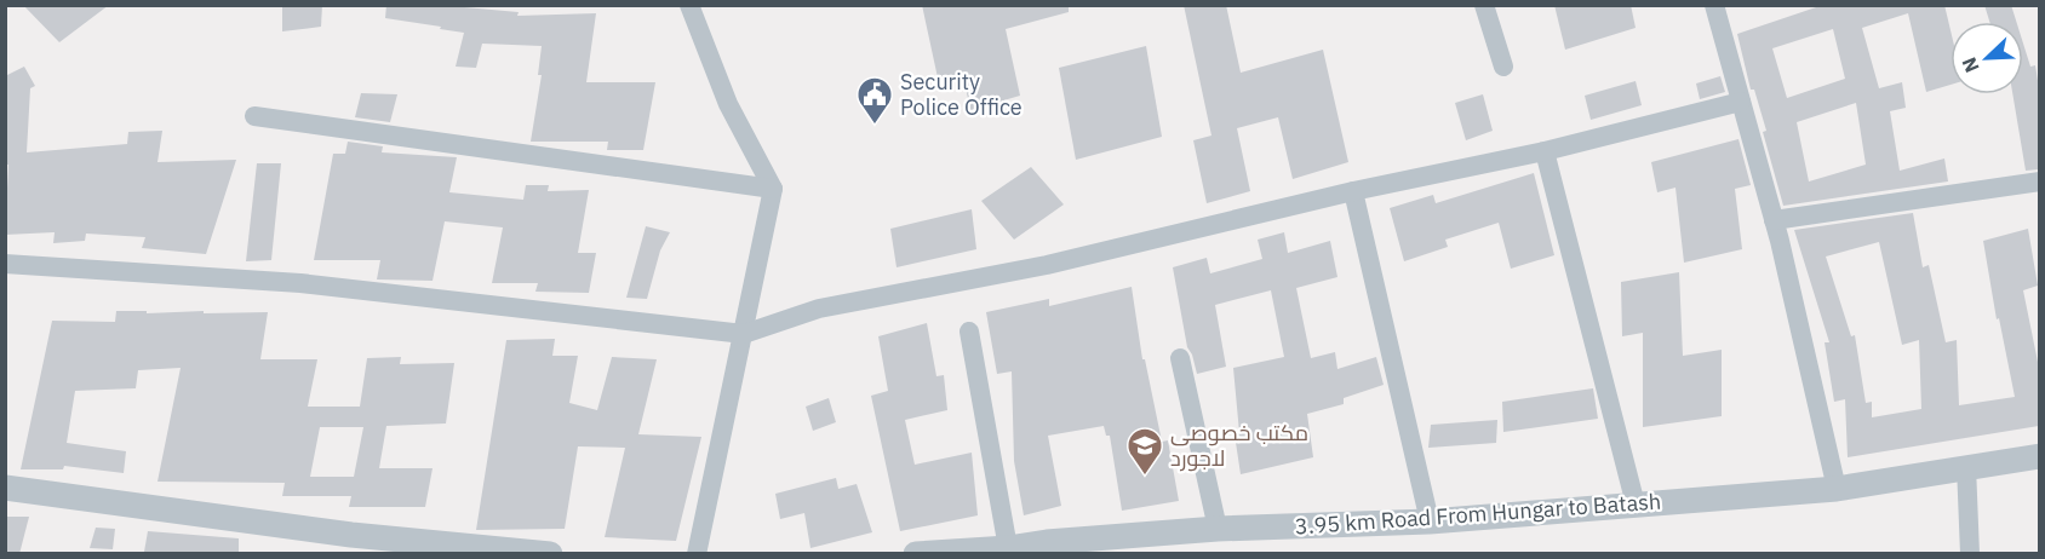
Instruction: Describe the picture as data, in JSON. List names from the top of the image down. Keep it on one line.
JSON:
{"streets":{"street":["3.95 km Road From Hungar to Batash"]},"places":{"public building":["Security Police Office"],"school or university":["مکتب خصوصی لاجورد"]},"north":"bottom left"}
